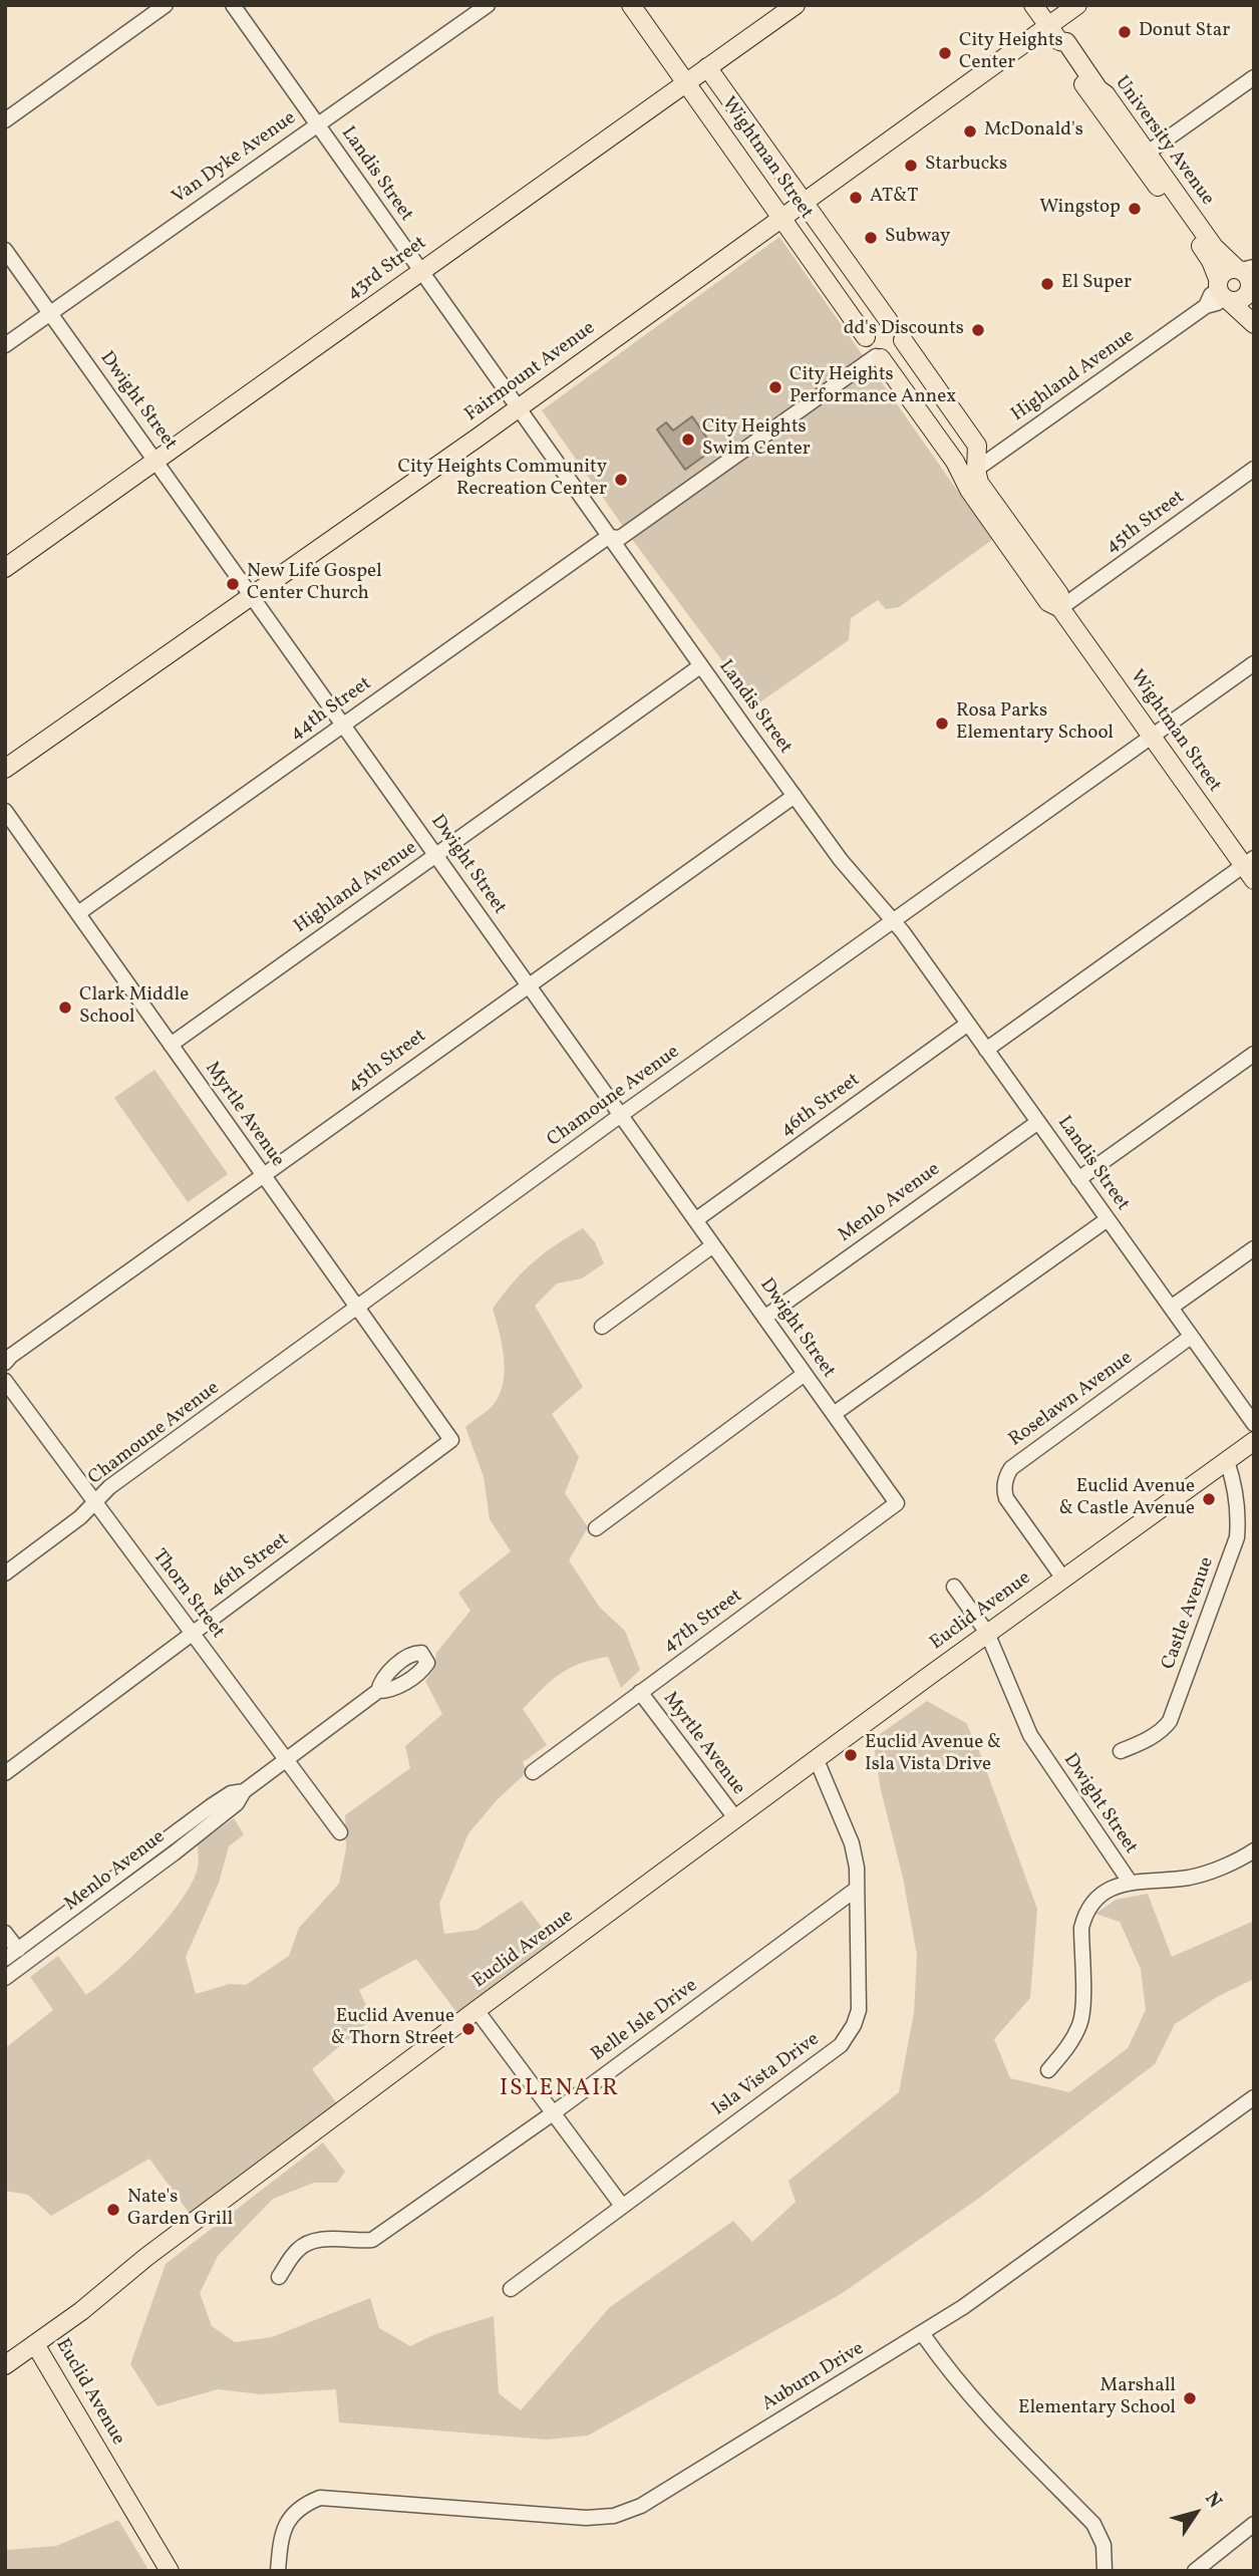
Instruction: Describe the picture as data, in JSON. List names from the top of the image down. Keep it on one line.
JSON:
{"streets":{"main road":["University Avenue","Wightman Street","43rd Street","Fairmount Avenue","Euclid Avenue"],"street":["Van Dyke Avenue","Landis Street","Highland Avenue","Dwight Street","45th Street","44th Street","Chamoune Avenue","46th Street","Myrtle Avenue","Menlo Avenue","Roselawn Avenue","Thorn Street","Castle Avenue","47th Street","Belle Isle Drive","Isla Vista Drive","Auburn Drive"]},"crossings":[["University Avenue","Fairmount Avenue"],["University Avenue","Highland Avenue"],["Van Dyke Avenue","Landis Street"],["Van Dyke Avenue","Dwight Street"],["Wightman Street","43rd Street"],["Wightman Street","Fairmount Avenue"],["Wightman Street","Highland Avenue"],["Wightman Street","45th Street"],["Wightman Street","44th Street"],["Wightman Street","Chamoune Avenue"],["Landis Street","43rd Street"],["Landis Street","Fairmount Avenue"],["Landis Street","Highland Avenue"],["Landis Street","45th Street"],["Landis Street","44th Street"],["Landis Street","Chamoune Avenue"],["Landis Street","46th Street"],["Landis Street","Menlo Avenue"],["Landis Street","Roselawn Avenue"],["43rd Street","Dwight Street"],["Fairmount Avenue","Dwight Street"],["Highland Avenue","Dwight Street"],["Highland Avenue","Myrtle Avenue"],["Dwight Street","45th Street"],["Dwight Street","44th Street"],["Dwight Street","Chamoune Avenue"],["Dwight Street","46th Street"],["Dwight Street","Menlo Avenue"],["Dwight Street","Euclid Avenue"],["Dwight Street","47th Street"],["45th Street","Myrtle Avenue"],["44th Street","Myrtle Avenue"],["Chamoune Avenue","Myrtle Avenue"],["Chamoune Avenue","Thorn Street"],["46th Street","Myrtle Avenue"],["46th Street","Thorn Street"],["Myrtle Avenue","Euclid Avenue"],["Myrtle Avenue","47th Street"],["Menlo Avenue","Thorn Street"],["Roselawn Avenue","Euclid Avenue"],["Euclid Avenue","Castle Avenue"],["Euclid Avenue","Isla Vista Drive"],["Belle Isle Drive","Isla Vista Drive"]],"districts":["ISLENAIR"],"places":["Donut Star","City Heights Center","McDonald's","Starbucks","AT&T","Wingstop","Subway","El Super","dd's Discounts","City Heights Performance Annex","City Heights Swim Center","City Heights Community Recreation Center","New Life Gospel Center Church","Rosa Parks Elementary School","Clark Middle School","Euclid Avenue & Castle Avenue","Euclid Avenue & Isla Vista Drive","Euclid Avenue & Thorn Street","Nate's Garden Grill","Marshall Elementary School"],"north":"top right"}
